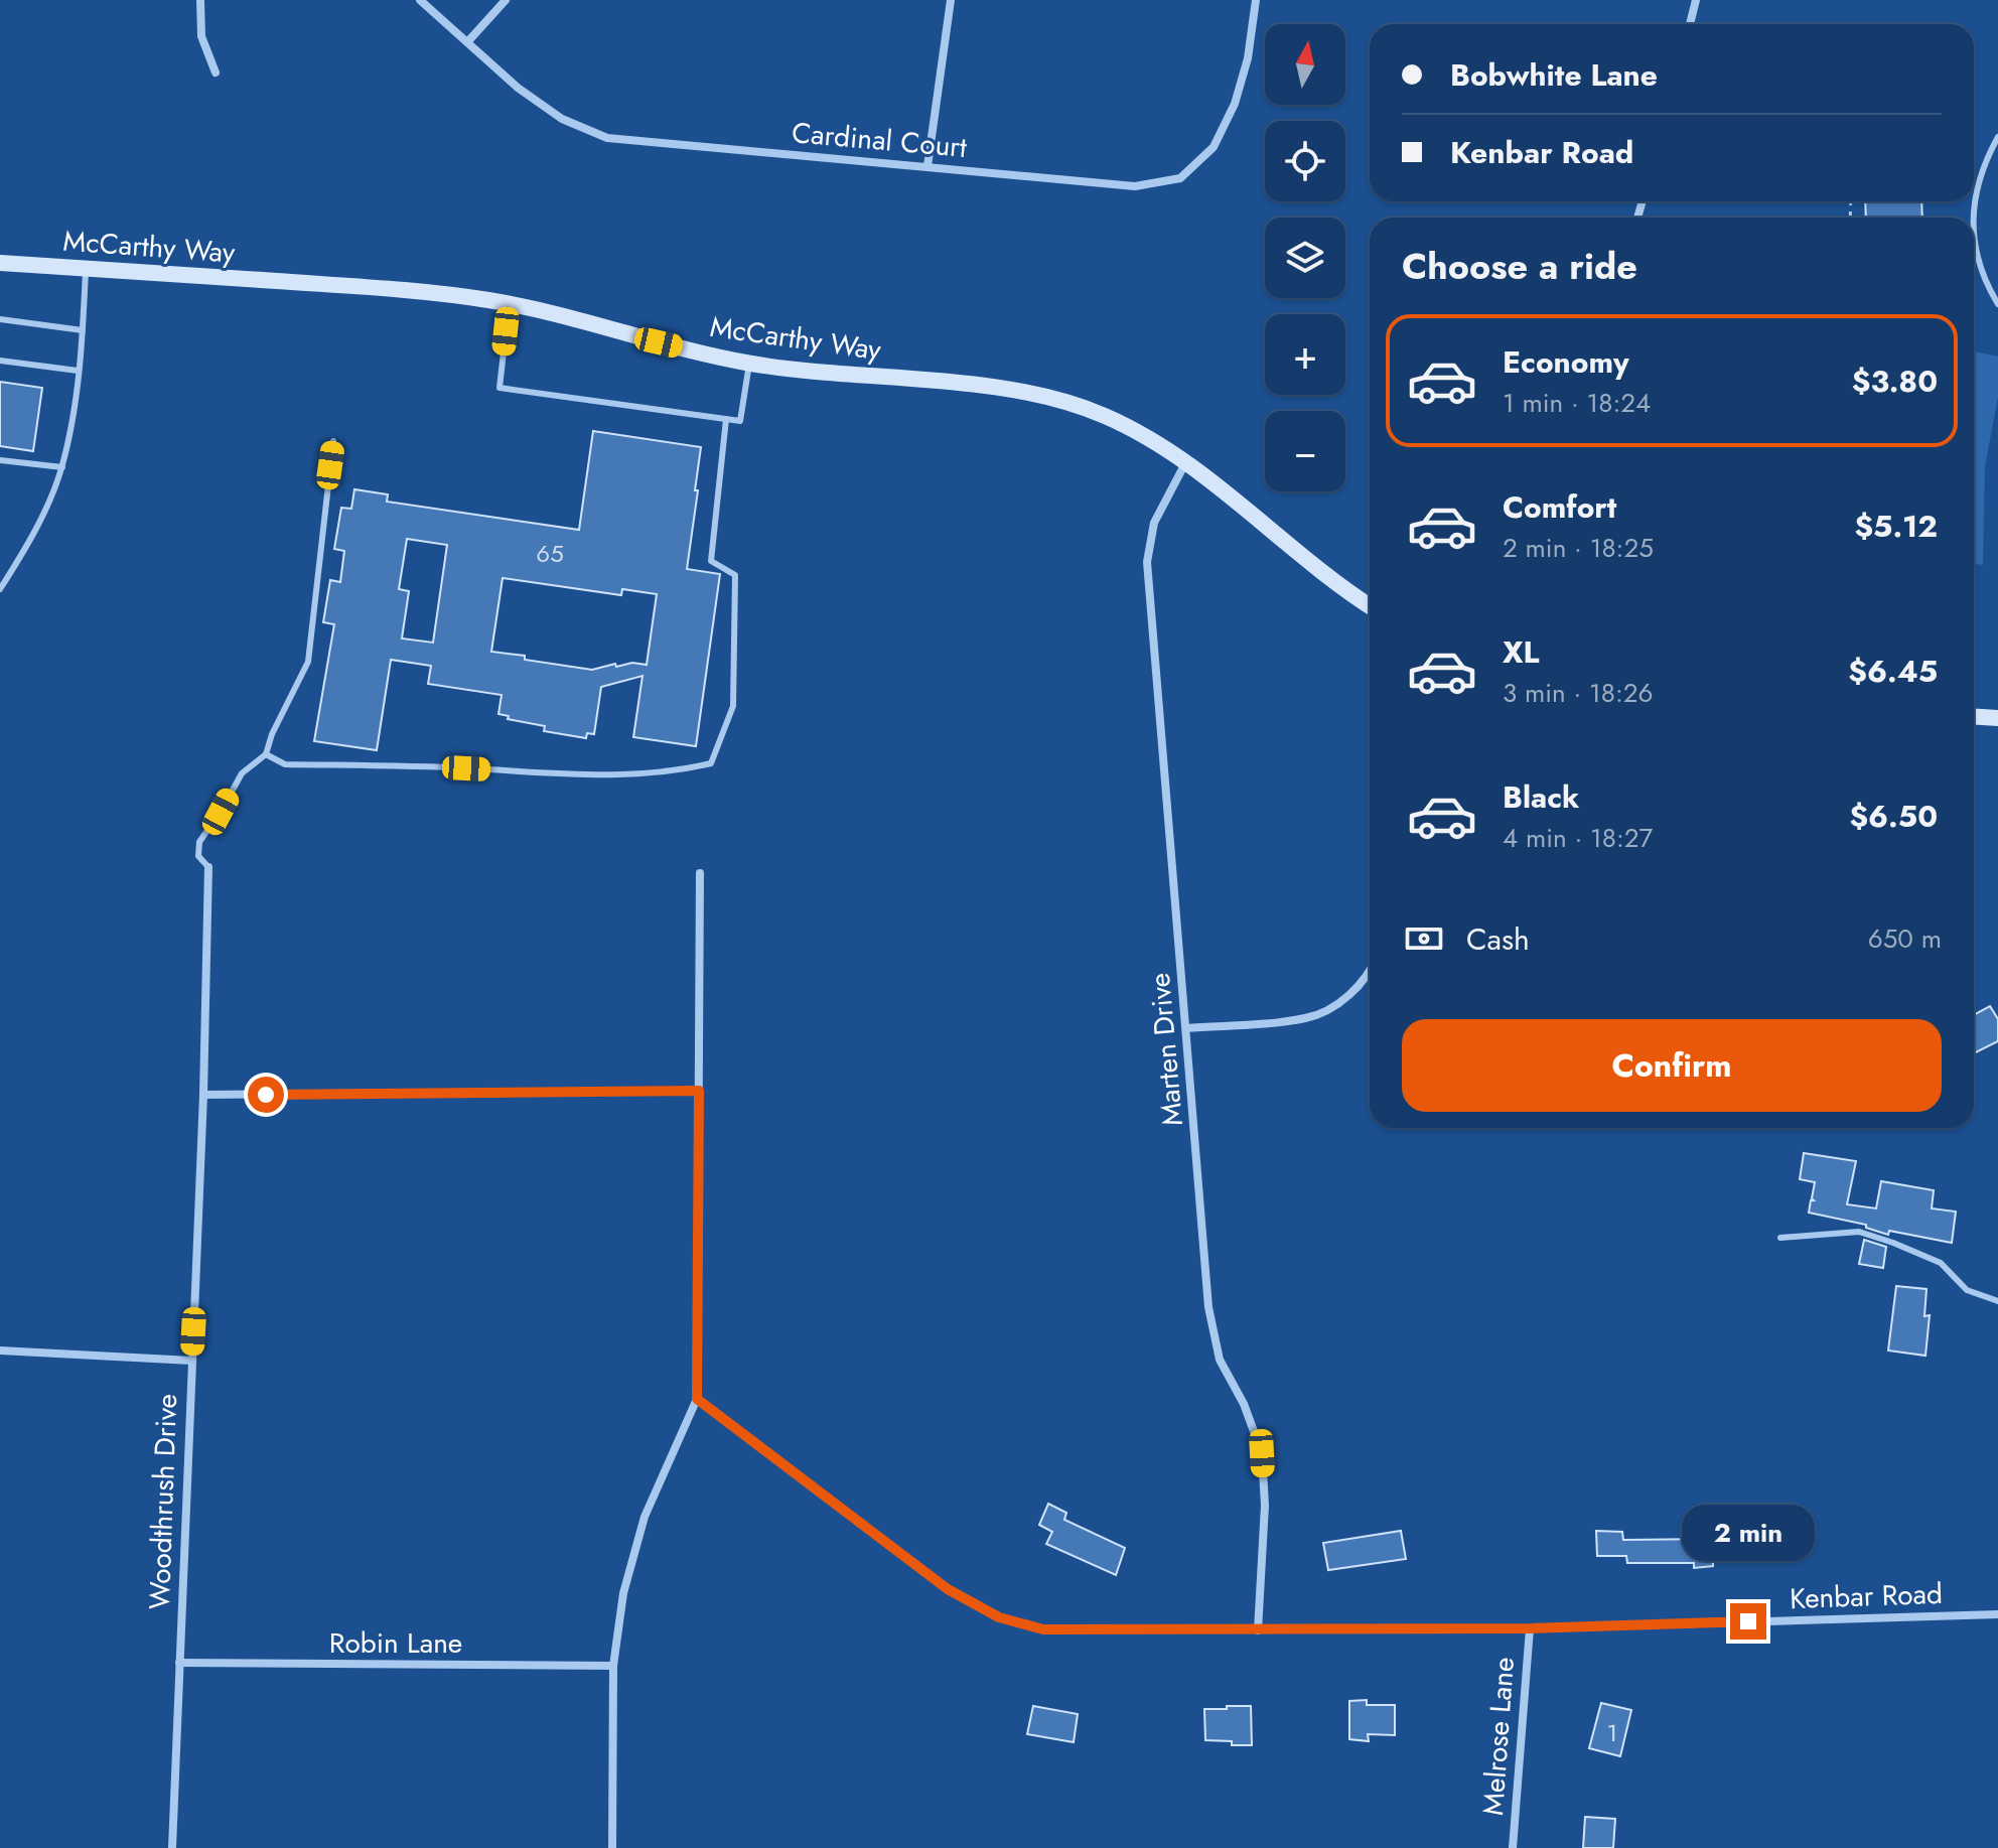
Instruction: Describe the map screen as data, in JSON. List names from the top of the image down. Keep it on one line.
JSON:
{"streets":{"street":["Cardinal Court","McCarthy Way","Marten Drive","Woodthrush Drive","Kenbar Road","Robin Lane","Melrose Lane"]},"crossings":[["McCarthy Way","Marten Drive"],["Marten Drive","Kenbar Road"],["Woodthrush Drive","Robin Lane"],["Kenbar Road","Melrose Lane"]],"house_numbers":["65","1"],"north":"top","page":{"map_buttons":["+","−"],"banner":["Bobwhite Lane","Kenbar Road"],"heading":"Choose a ride","list":[{"name":"Economy","note":"1 min · 18:24","value":"$3.80"},{"name":"Comfort","note":"2 min · 18:25","value":"$5.12"},{"name":"XL","note":"3 min · 18:26","value":"$6.45"},{"name":"Black","note":"4 min · 18:27","value":"$6.50"}],"pay":["Cash","650 m"],"buttons":"Confirm","bubble":"2 min"}}
